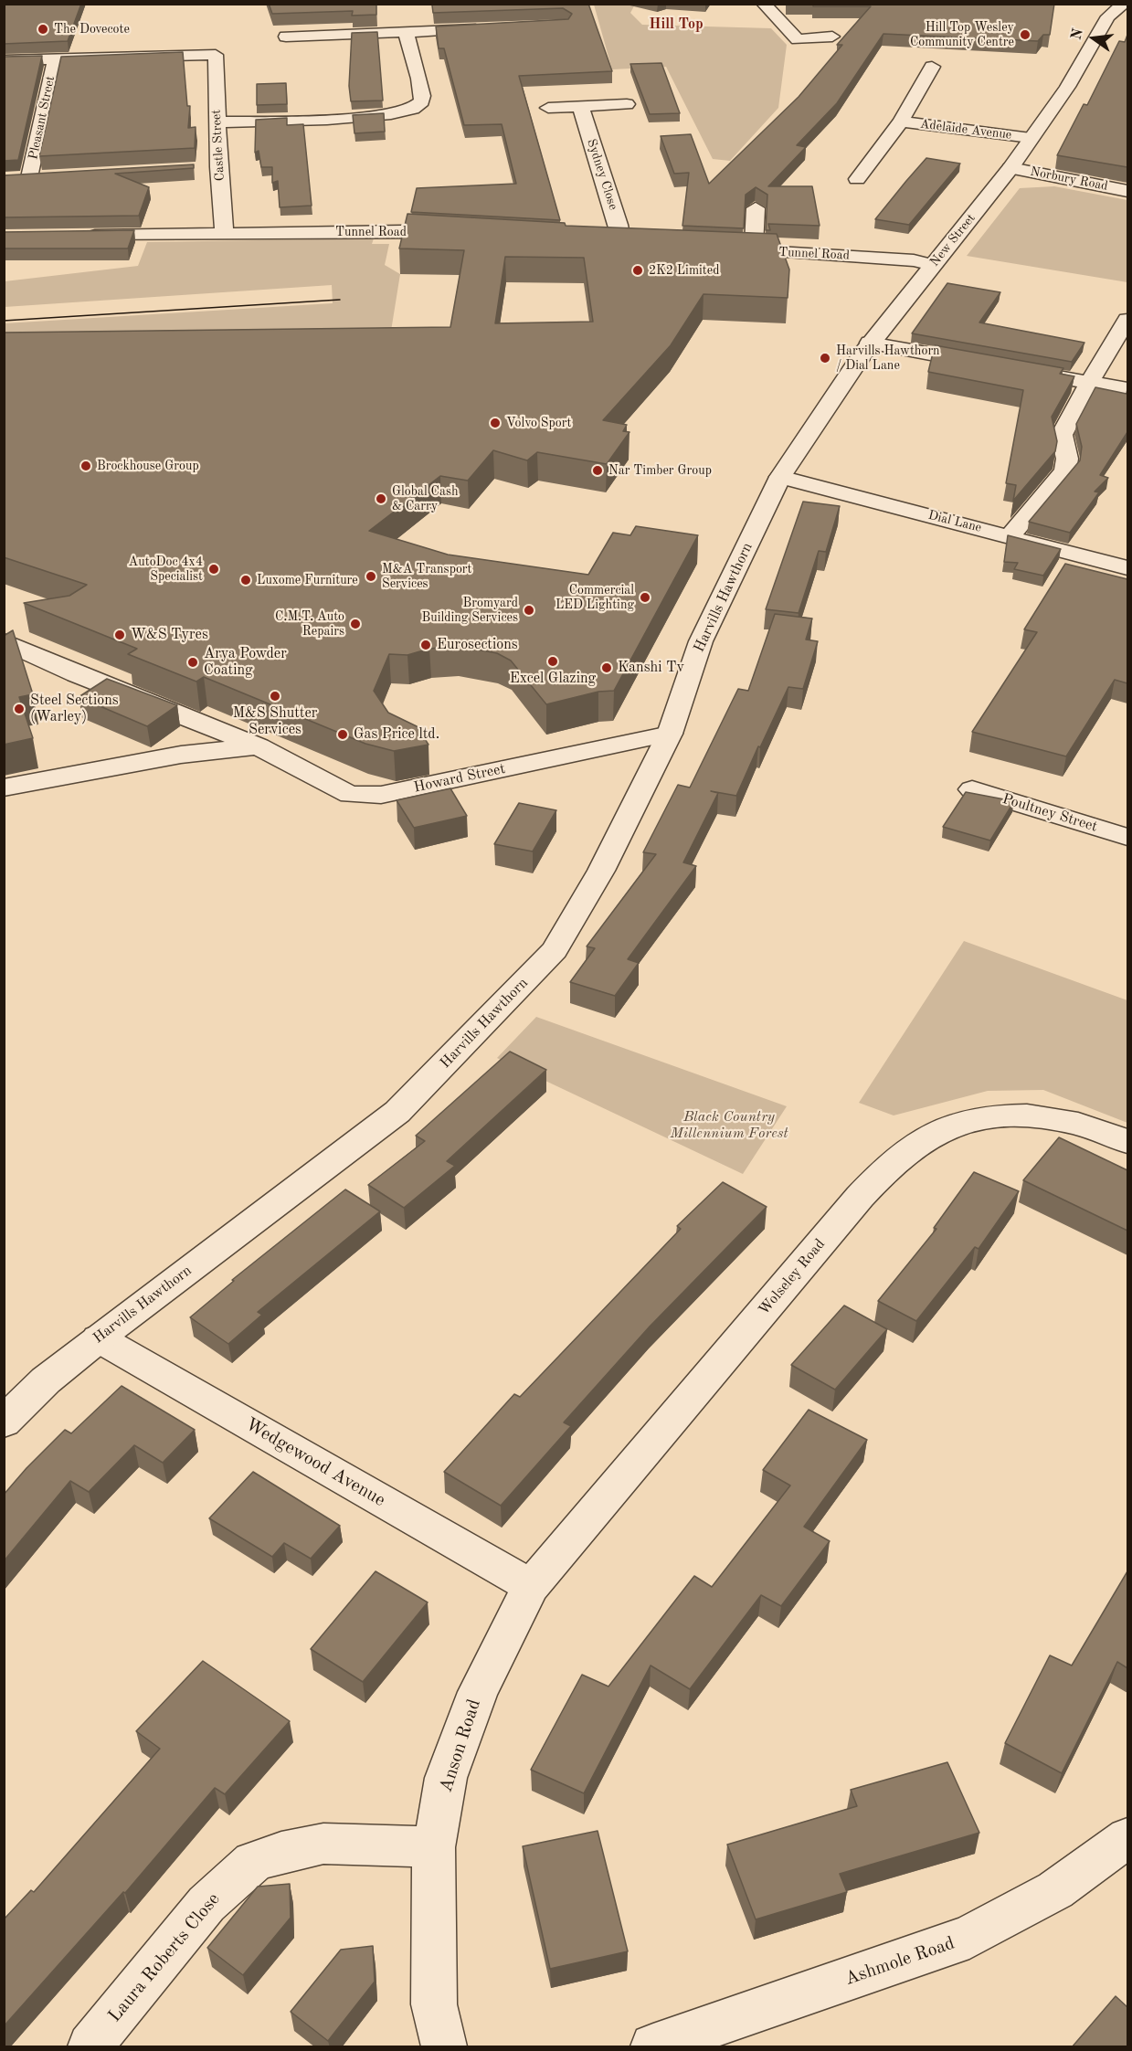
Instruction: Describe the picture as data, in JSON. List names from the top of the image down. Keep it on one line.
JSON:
{"streets":{"street":["Pleasant Street","Adelaide Avenue","Castle Street","Sydney Close","Norbury Road","Tunnel Road","New Street","Dial Lane","Harvills Hawthorn","Howard Street","Poultney Street","Wolseley Road","Wedgewood Avenue","Anson Road","Laura Roberts Close","Ashmole Road"]},"crossings":[["Pleasant Street","Castle Street"],["Adelaide Avenue","New Street"],["Castle Street","Tunnel Road"],["Norbury Road","New Street"],["Tunnel Road","New Street"],["New Street","Dial Lane"],["New Street","Harvills Hawthorn"],["Dial Lane","Harvills Hawthorn"],["Harvills Hawthorn","Howard Street"],["Harvills Hawthorn","Wedgewood Avenue"],["Wolseley Road","Wedgewood Avenue"],["Wolseley Road","Anson Road"],["Wedgewood Avenue","Anson Road"],["Anson Road","Laura Roberts Close"]],"districts":["Hill Top"],"parks":["Black Country Millennium Forest"],"places":["The Dovecote","Hill Top Wesley Community Centre","2K2 Limited","Harvills Hawthorn / Dial Lane","Volvo Sport","Brockhouse Group","Nar Timber Group","Global Cash & Carry","AutoDoc 4x4 Specialist","M&A Transport Services","Luxome Furniture","Commercial LED Lighting","Bromyard Building Services","C.M.T. Auto Repairs","W&S Tyres","Eurosections","Excel Glazing","Arya Powder Coating","Kanshi Tv","M&S Shutter Services","Steel Sections (Warley)","Gas Price ltd."],"north":"left"}
